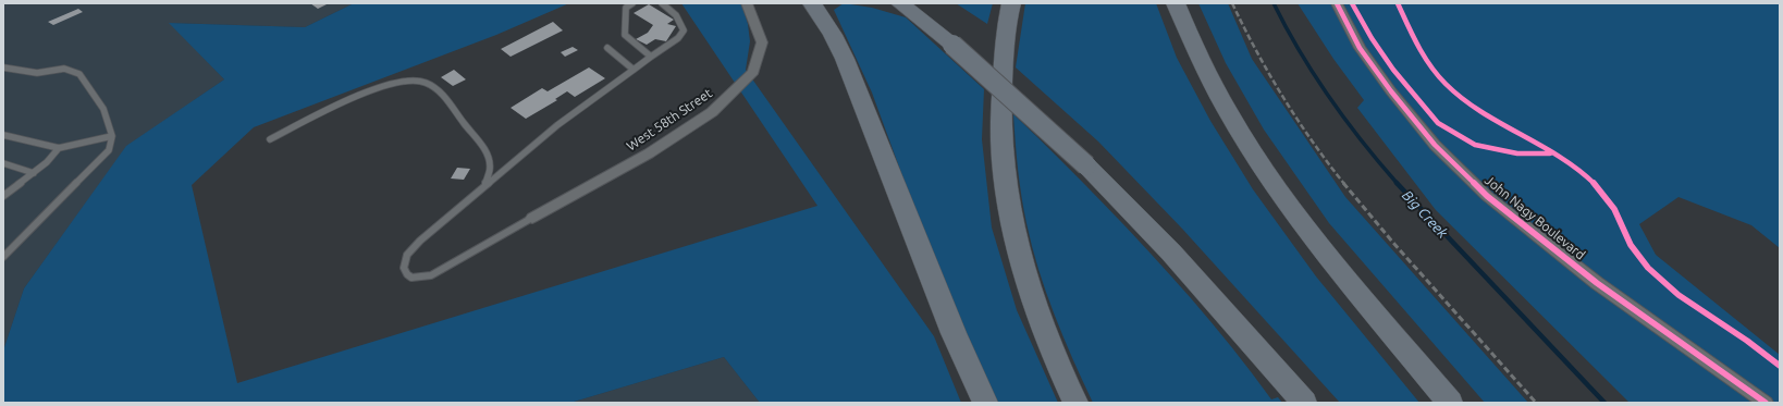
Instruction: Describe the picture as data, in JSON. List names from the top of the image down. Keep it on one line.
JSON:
{"streets":{"street":["West 58th Street","John Nagy Boulevard"]},"water":["Big Creek"]}
